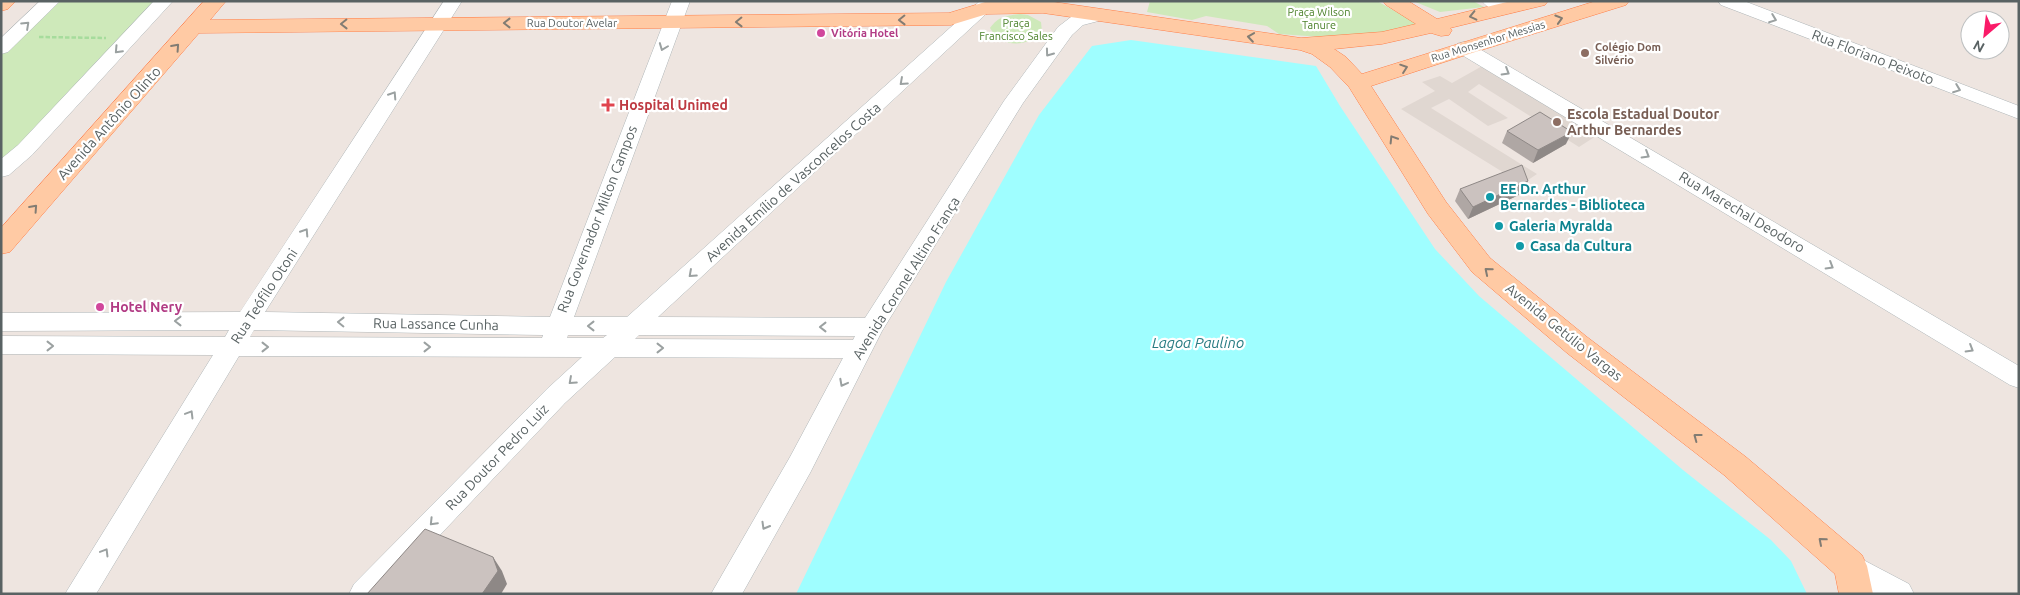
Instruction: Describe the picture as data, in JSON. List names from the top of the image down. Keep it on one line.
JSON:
{"streets":{"main road":["Rua Doutor Avelar","Rua Monsenhor Messias","Avenida Antônio Olinto","Avenida Getúlio Vargas"],"street":["Rua Floriano Peixoto","Avenida Emílio de Vasconcelos Costa","Rua Marechal Deodoro","Rua Governador Milton Campos","Avenida Coronel Altino França","Rua Teófilo Otoni","Rua Lassance Cunha","Rua Doutor Pedro Luiz"]},"crossings":[["Rua Doutor Avelar","Avenida Antônio Olinto"],["Rua Doutor Avelar","Avenida Emílio de Vasconcelos Costa"],["Rua Doutor Avelar","Rua Governador Milton Campos"],["Rua Doutor Avelar","Rua Teófilo Otoni"],["Rua Monsenhor Messias","Rua Marechal Deodoro"],["Rua Monsenhor Messias","Avenida Getúlio Vargas"],["Avenida Emílio de Vasconcelos Costa","Rua Lassance Cunha"],["Avenida Emílio de Vasconcelos Costa","Rua Doutor Pedro Luiz"],["Rua Governador Milton Campos","Rua Lassance Cunha"],["Avenida Coronel Altino França","Rua Lassance Cunha"],["Rua Teófilo Otoni","Rua Lassance Cunha"],["Rua Lassance Cunha","Rua Doutor Pedro Luiz"]],"one_way":["Rua Doutor Avelar","Rua Floriano Peixoto","Avenida Antônio Olinto","Avenida Emílio de Vasconcelos Costa","Rua Marechal Deodoro","Rua Governador Milton Campos","Avenida Coronel Altino França","Rua Teófilo Otoni","Avenida Getúlio Vargas","Rua Doutor Pedro Luiz"],"water":["Lagoa Paulino"],"parks":["Praça Wilson Tanure","Praça Francisco Sales"],"places":{"other":["Vitória Hotel","Colégio Dom Silvério","Escola Estadual Doutor Arthur Bernardes","EE Dr. Arthur Bernardes - Biblioteca","Galeria Myralda","Casa da Cultura","Hotel Nery"],"health":["Hospital Unimed"]},"north":"bottom left"}
